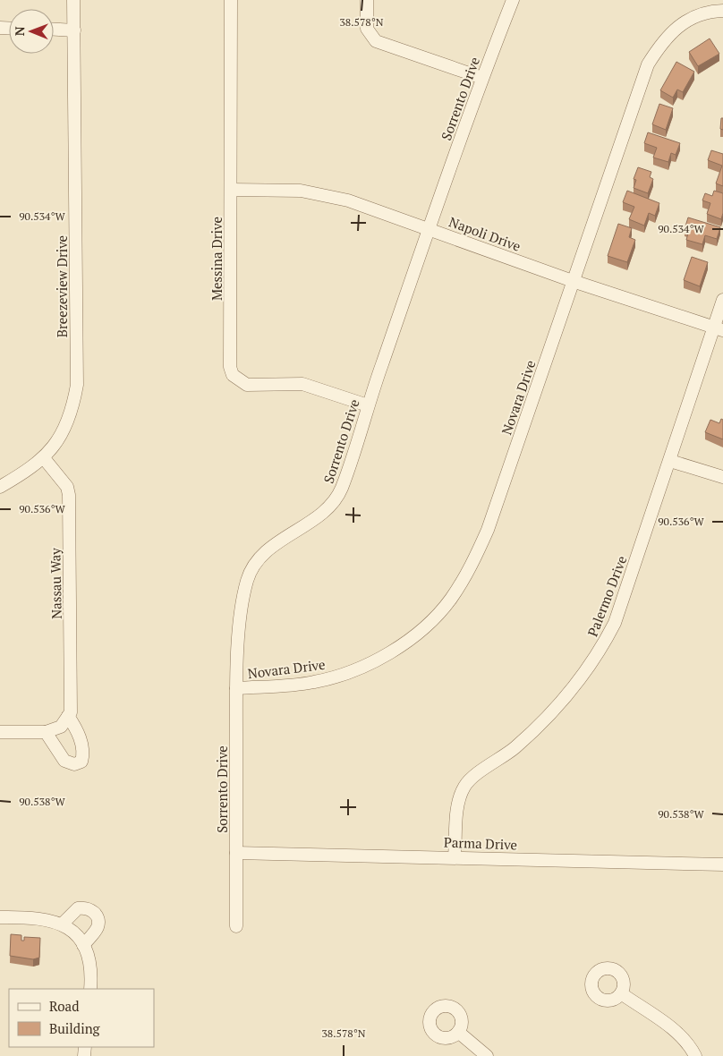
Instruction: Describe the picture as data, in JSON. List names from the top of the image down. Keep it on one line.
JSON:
{"streets":{"street":["Sorrento Drive","Napoli Drive","Messina Drive","Breezeview Drive","Novara Drive","Nassau Way","Palermo Drive","Parma Drive"]},"crossings":[["Sorrento Drive","Napoli Drive"],["Sorrento Drive","Messina Drive"],["Sorrento Drive","Novara Drive"],["Sorrento Drive","Parma Drive"],["Napoli Drive","Messina Drive"],["Napoli Drive","Novara Drive"],["Napoli Drive","Palermo Drive"],["Breezeview Drive","Nassau Way"],["Palermo Drive","Parma Drive"]],"legend":["Road","Building"],"north":"left","coordinates":["38.578°N","90.534°W","90.536°W","90.538°W"]}
